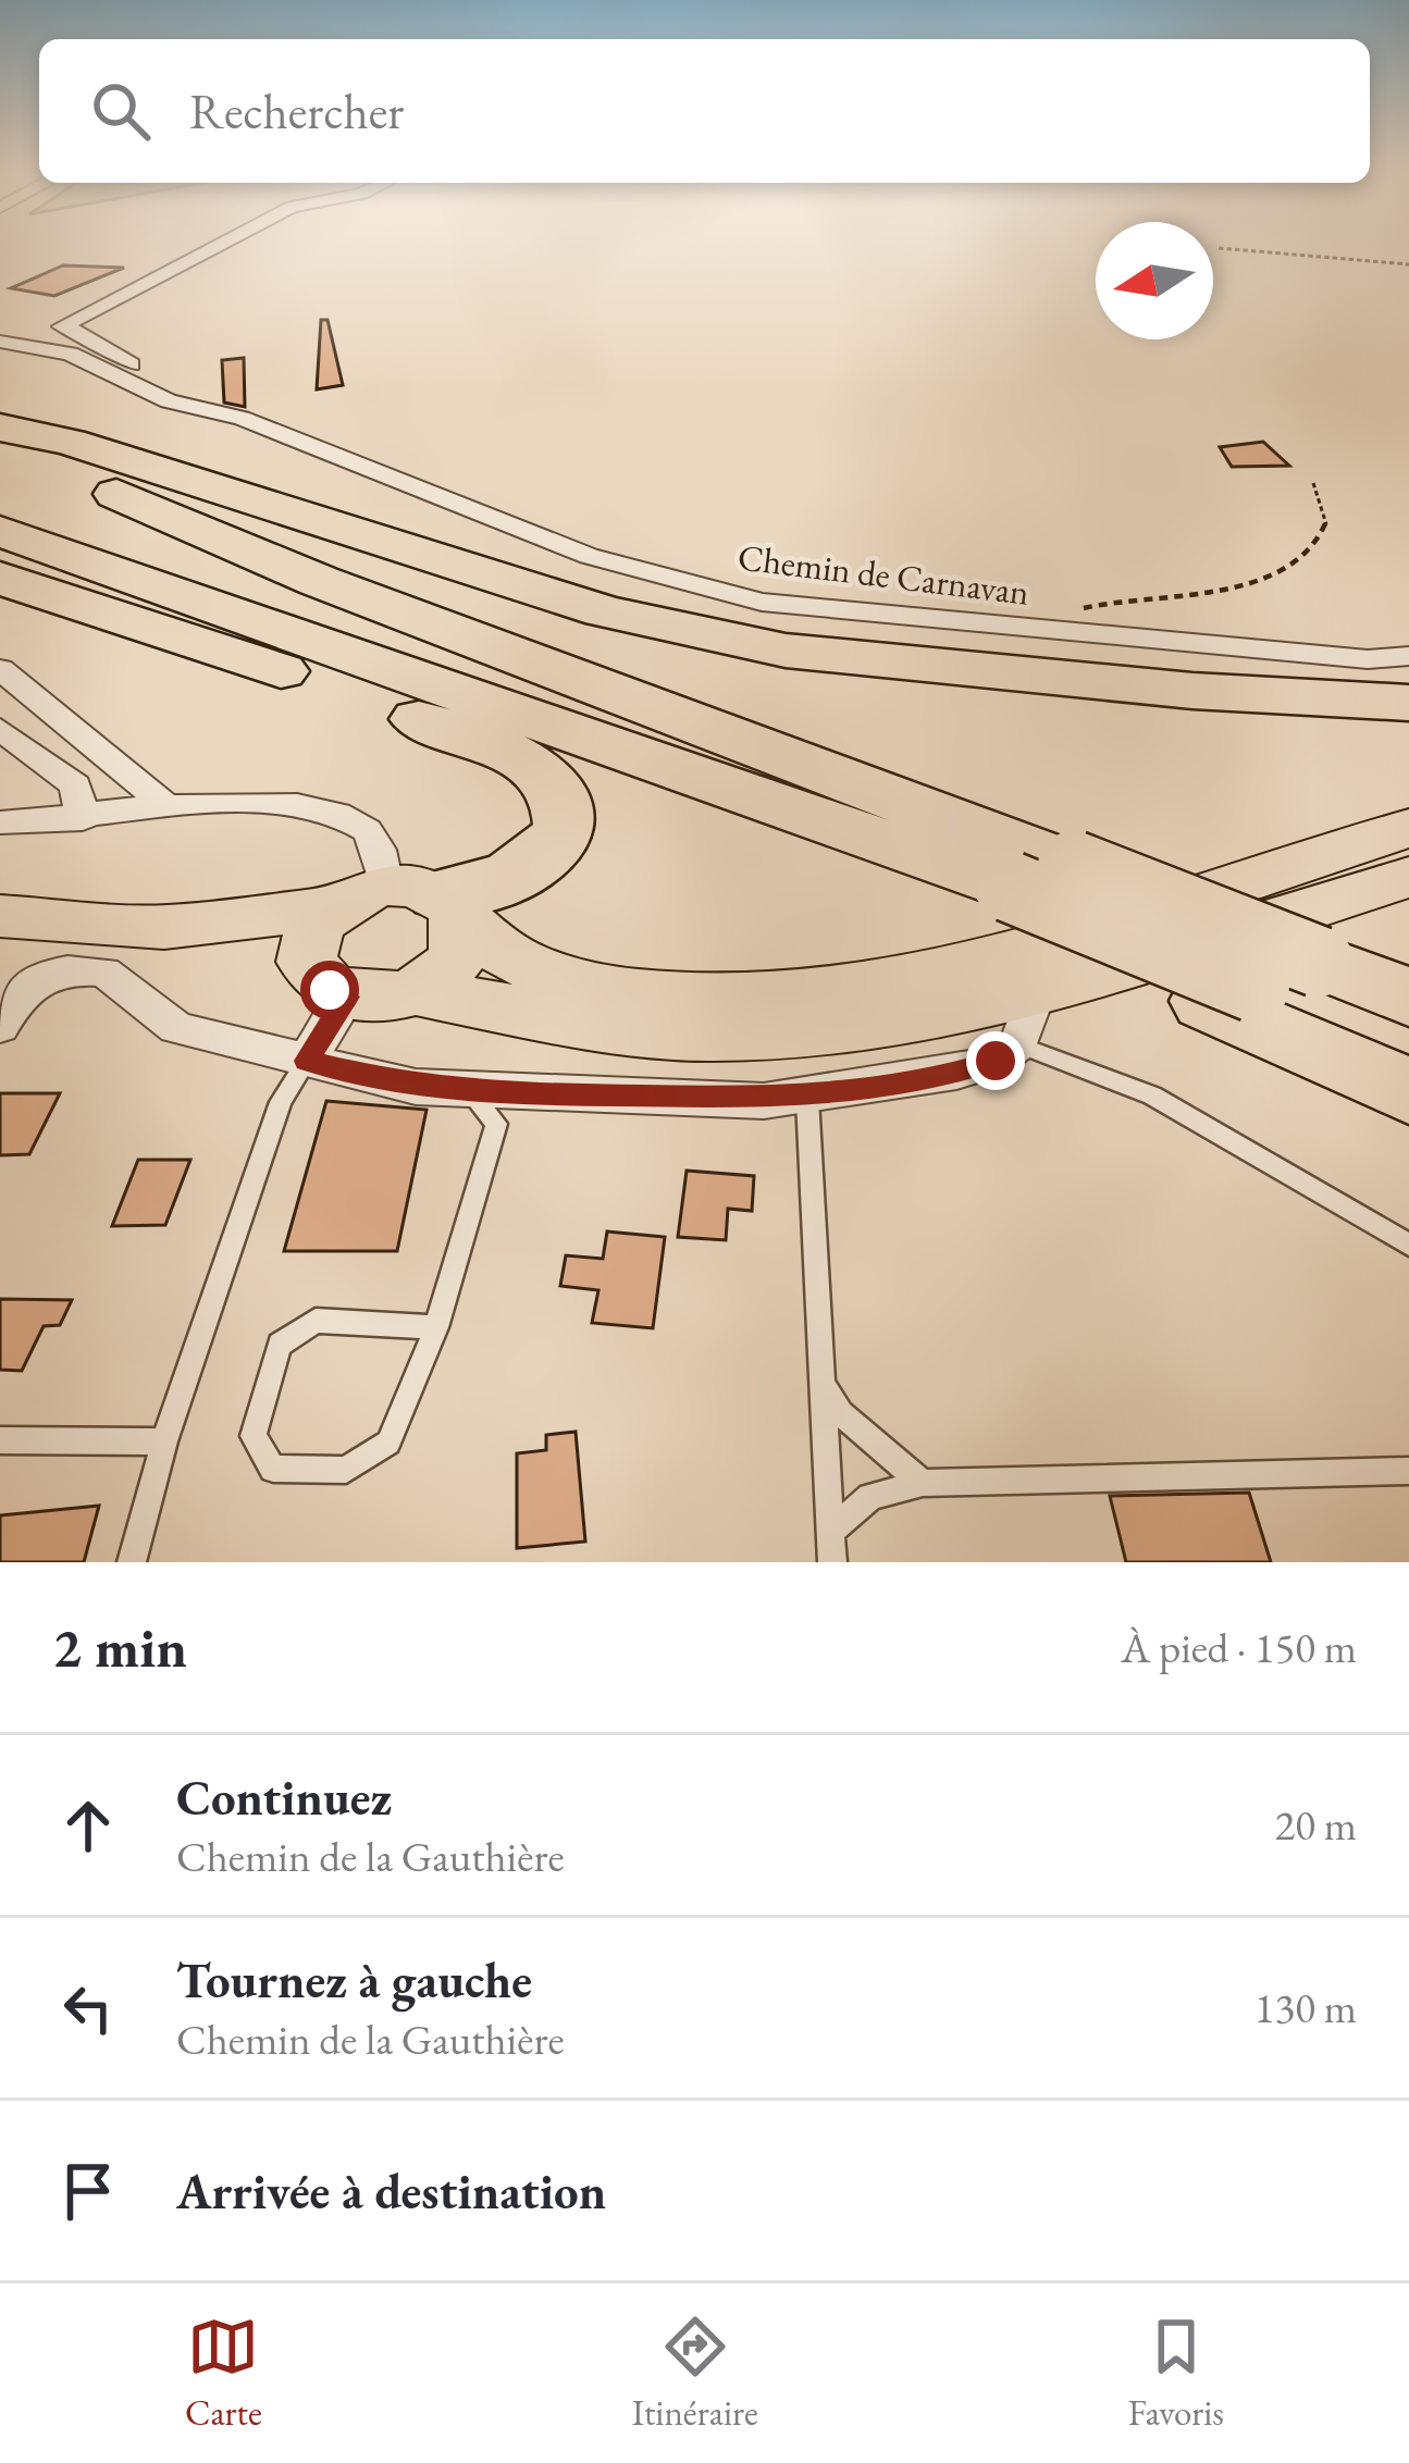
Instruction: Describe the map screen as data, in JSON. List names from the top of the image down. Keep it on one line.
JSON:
{"streets":{"street":["Chemin de Carnavan"]},"north":"left","page":{"search":"Rechercher","heading":["2 min","À pied · 150 m"],"list":[["Continuez","Chemin de la Gauthière","20 m"],["Tournez à gauche","Chemin de la Gauthière","130 m"],"Arrivée à destination"],"nav":["Carte","Itinéraire","Favoris"]}}
